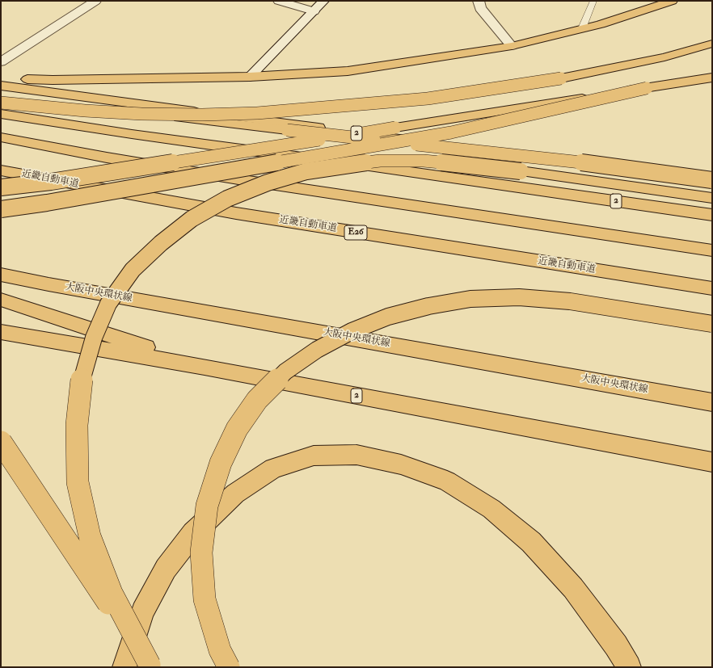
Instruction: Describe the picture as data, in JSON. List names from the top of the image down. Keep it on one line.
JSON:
{"streets":{"main road":["2","近畿自動車道","E26","大阪中央環状線"]}}
